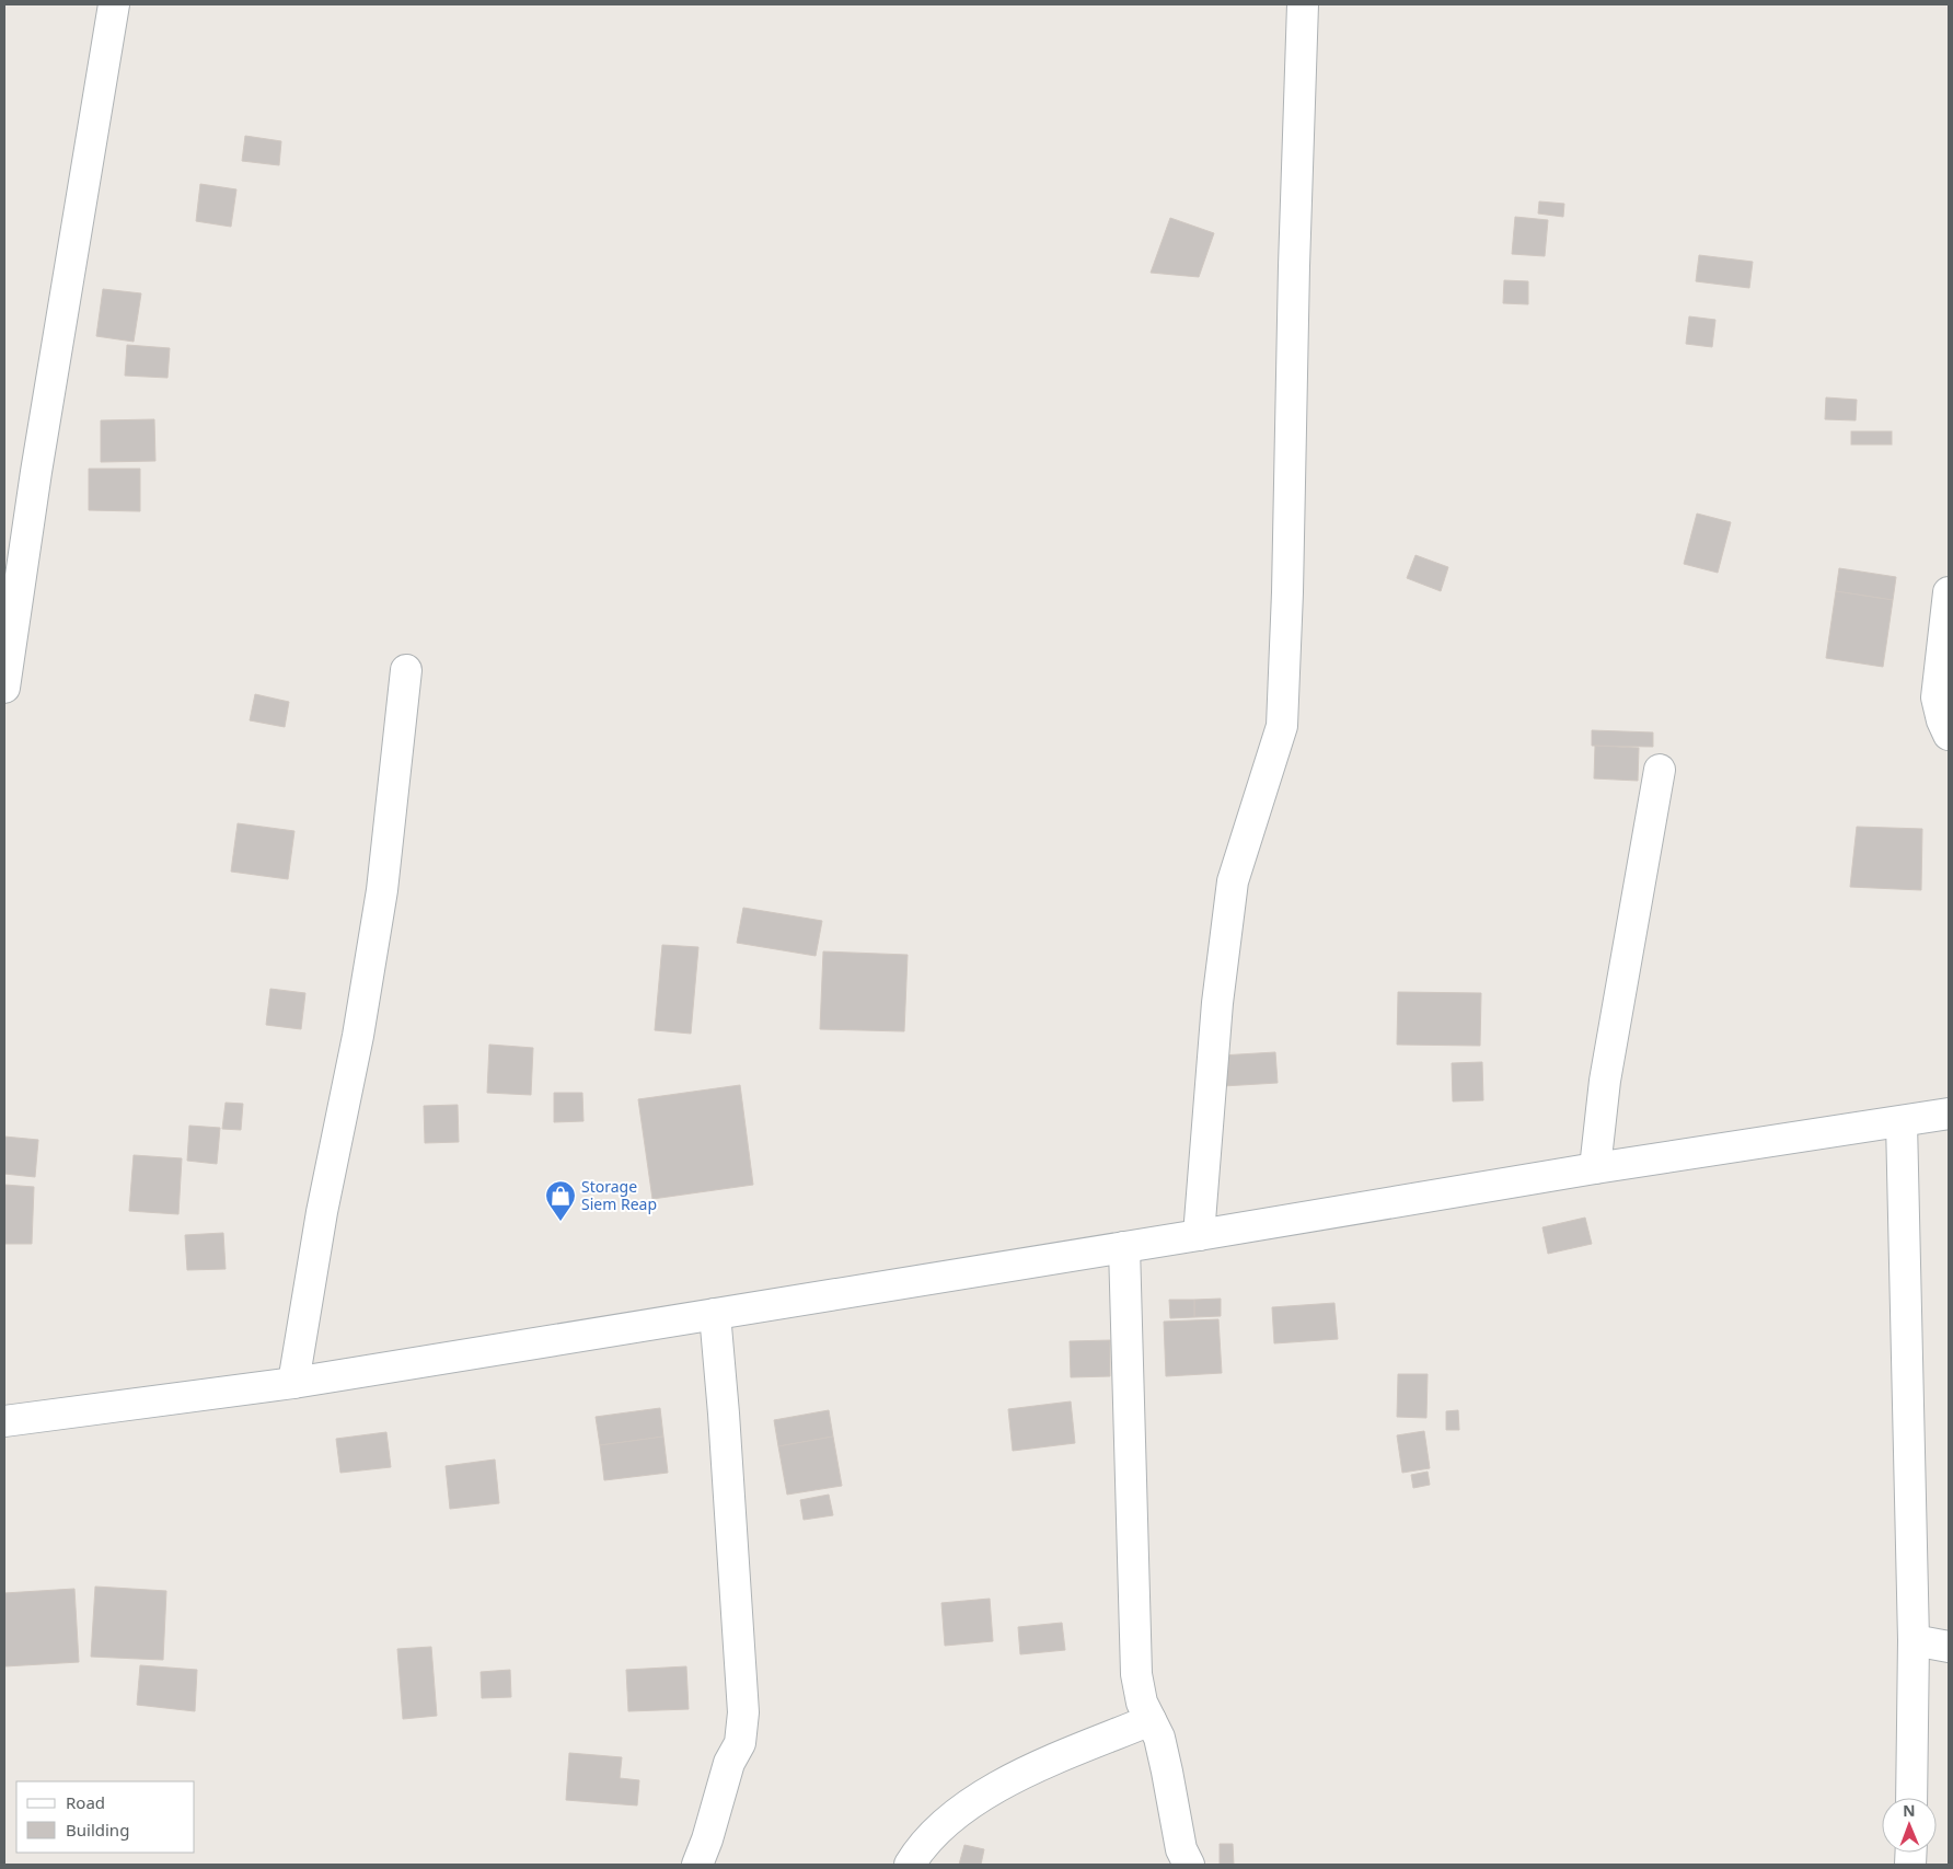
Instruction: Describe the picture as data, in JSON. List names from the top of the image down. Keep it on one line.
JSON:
{"places":{"shop":["Storage Siem Reap"]},"legend":["Road","Building"],"north":"top"}
